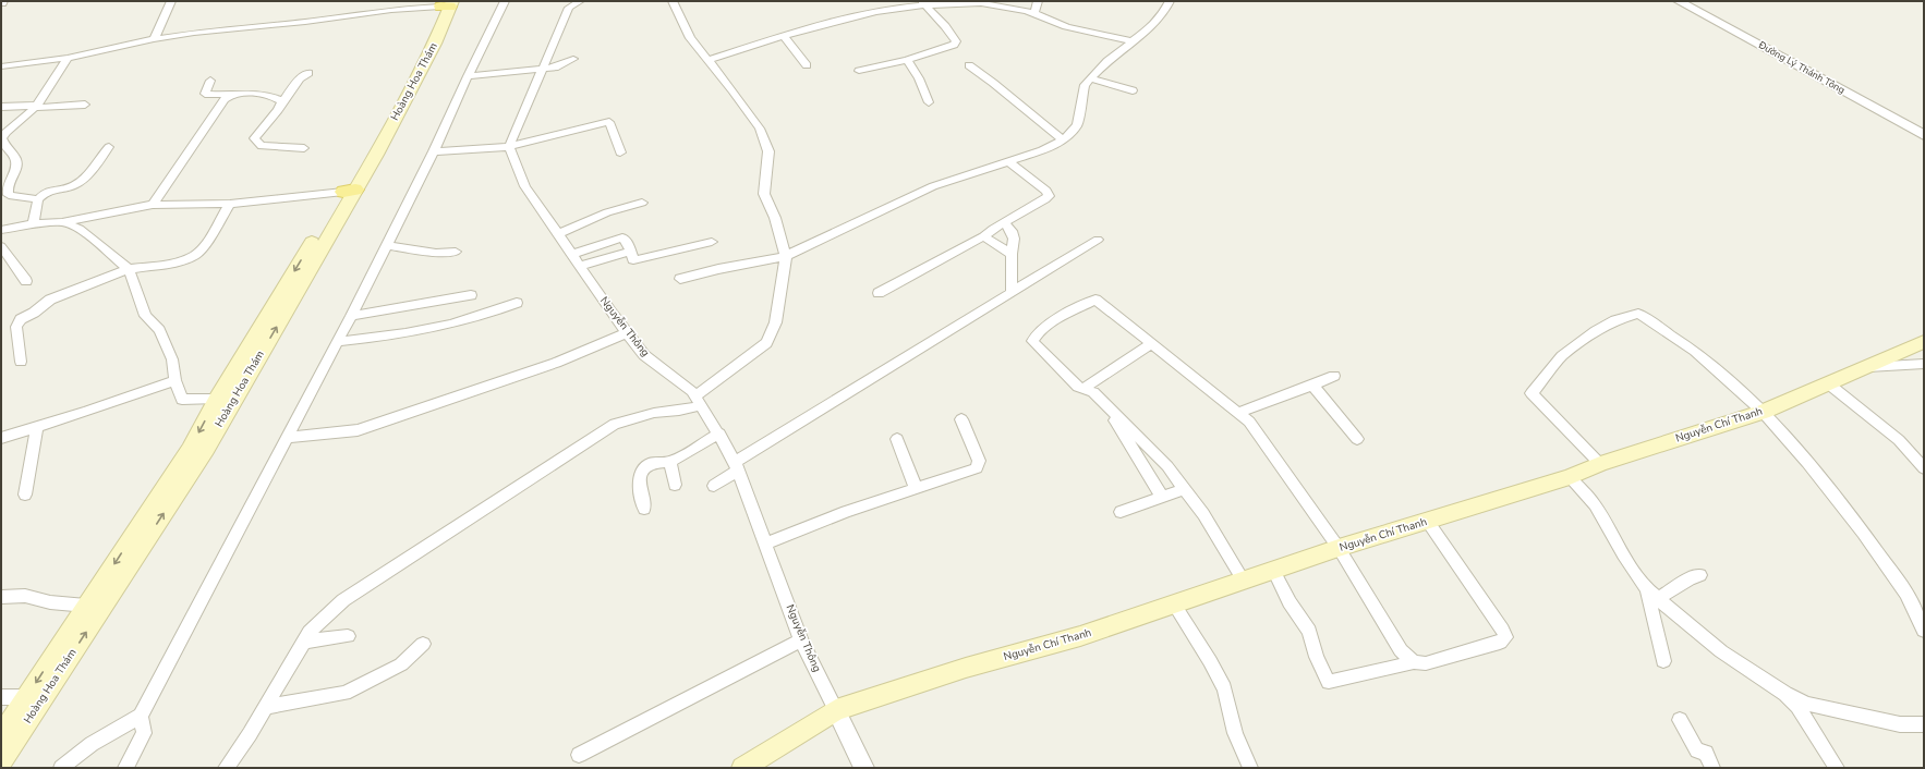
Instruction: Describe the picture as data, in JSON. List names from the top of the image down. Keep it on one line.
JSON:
{"streets":{"main road":["Hoàng Hoa Thám","Nguyễn Chí Thanh"],"street":["Đường Lý Thánh Tông","Nguyễn Thông"]},"crossings":[["Nguyễn Thông","Nguyễn Chí Thanh"]]}
